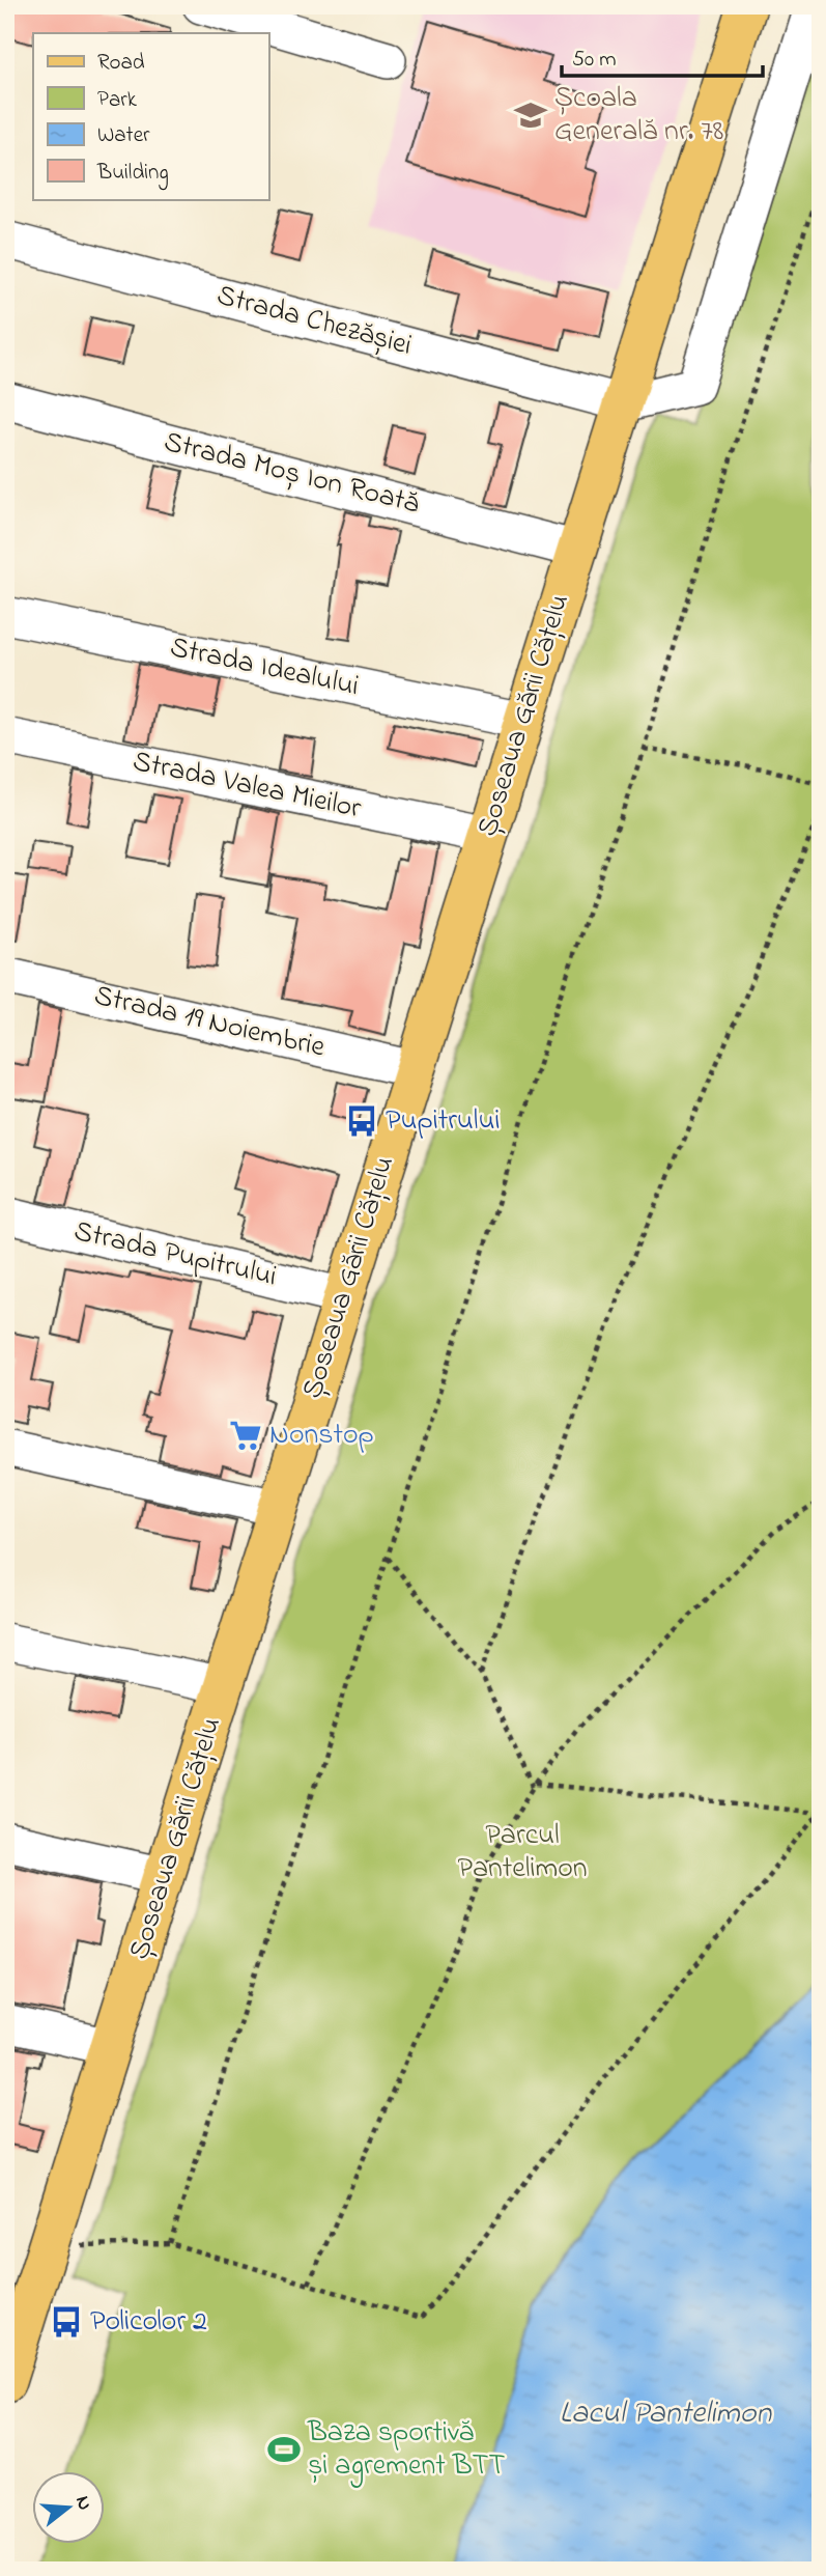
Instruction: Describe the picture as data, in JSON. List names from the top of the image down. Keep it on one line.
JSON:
{"streets":{"main road":["Șoseaua Gării Cățelu"],"street":["Strada Chezășiei","Strada Moș Ion Roată","Strada Idealului","Strada Valea Mieilor","Strada 19 Noiembrie","Strada Pupitrului"]},"crossings":[["Strada Chezășiei","Șoseaua Gării Cățelu"],["Strada Moș Ion Roată","Șoseaua Gării Cățelu"],["Strada Idealului","Șoseaua Gării Cățelu"],["Șoseaua Gării Cățelu","Strada Valea Mieilor"],["Șoseaua Gării Cățelu","Strada 19 Noiembrie"],["Șoseaua Gării Cățelu","Strada Pupitrului"]],"water":["Lacul Pantelimon"],"parks":["Parcul Pantelimon"],"places":{"school or university":["Școala Generală nr. 78"],"bus stop":["Pupitrului","Policolor 2"],"supermarket":["Nonstop"],"sports":["Baza sportivă și agrement BTT"]},"legend":["Road","Park","Water","Building"],"scale_bar":"50 m","north":"right"}
